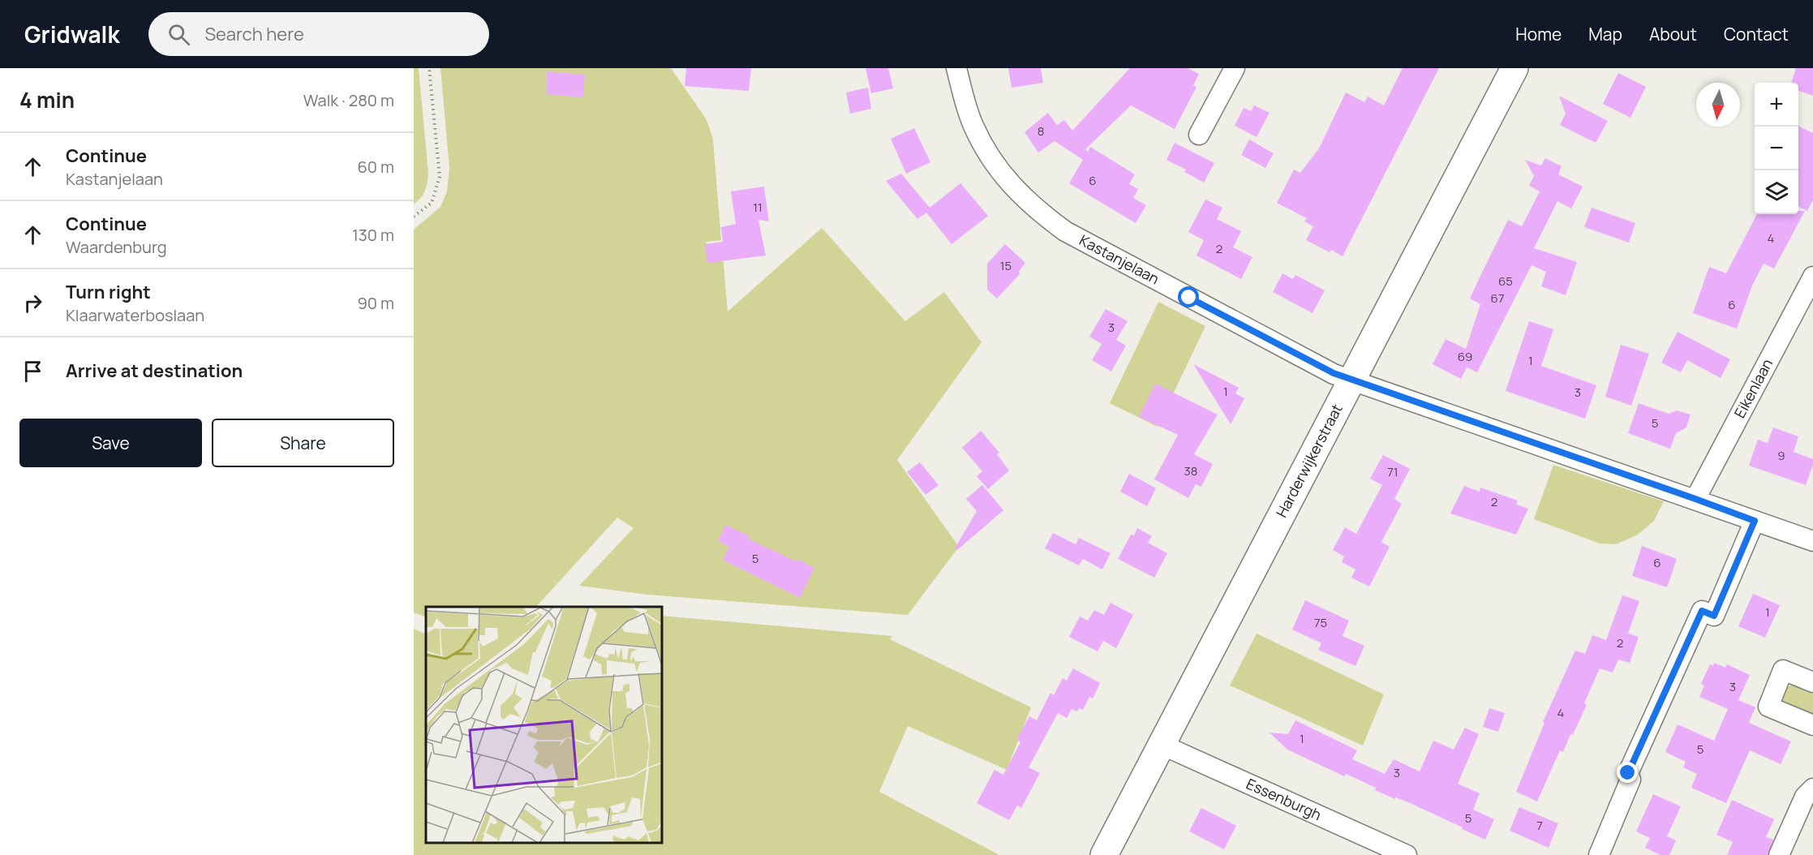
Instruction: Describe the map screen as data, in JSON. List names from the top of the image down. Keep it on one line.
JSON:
{"streets":{"main road":["Harderwijkerstraat"],"street":["Kastanjelaan","Eikenlaan","Essenburgh"]},"crossings":[["Kastanjelaan","Eikenlaan"],["Kastanjelaan","Harderwijkerstraat"],["Harderwijkerstraat","Essenburgh"]],"house_numbers":["8","6","11","4","2","15","65","67","6","3","69","1","1","3","5","9","38","71","2","5","6","1","75","2","3","4","1","5","3","5","7"],"north":"bottom","page":{"header":"Gridwalk","search":"Search here","nav":["Home","Map","About","Contact"],"heading":["4 min","Walk · 280 m"],"map_buttons":["+","−"],"list":[["Continue","Kastanjelaan","60 m"],["Continue","Waardenburg","130 m"],["Turn right","Klaarwaterboslaan","90 m"],"Arrive at destination"],"buttons":["Save","Share"]}}
